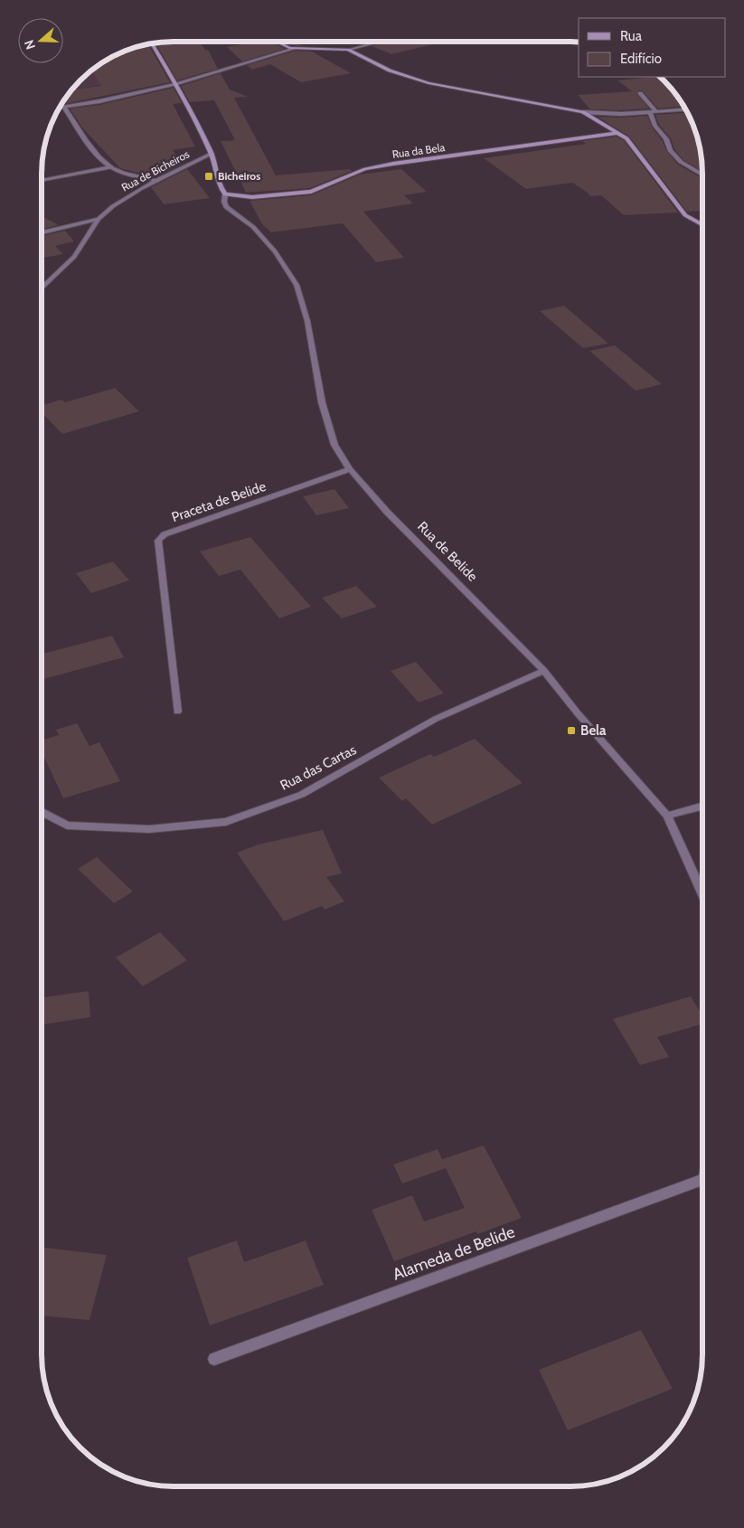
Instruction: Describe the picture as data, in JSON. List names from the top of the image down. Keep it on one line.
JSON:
{"streets":{"street":["Rua da Bela","Rua de Bicheiros","Praceta de Belide","Rua de Belide","Rua das Cartas","Alameda de Belide"]},"crossings":[["Rua da Bela","Rua de Belide"],["Praceta de Belide","Rua de Belide"],["Rua de Belide","Rua das Cartas"]],"places":{"transit":["Bicheiros","Bela"]},"legend":["Rua","Edifício"],"north":"left"}
